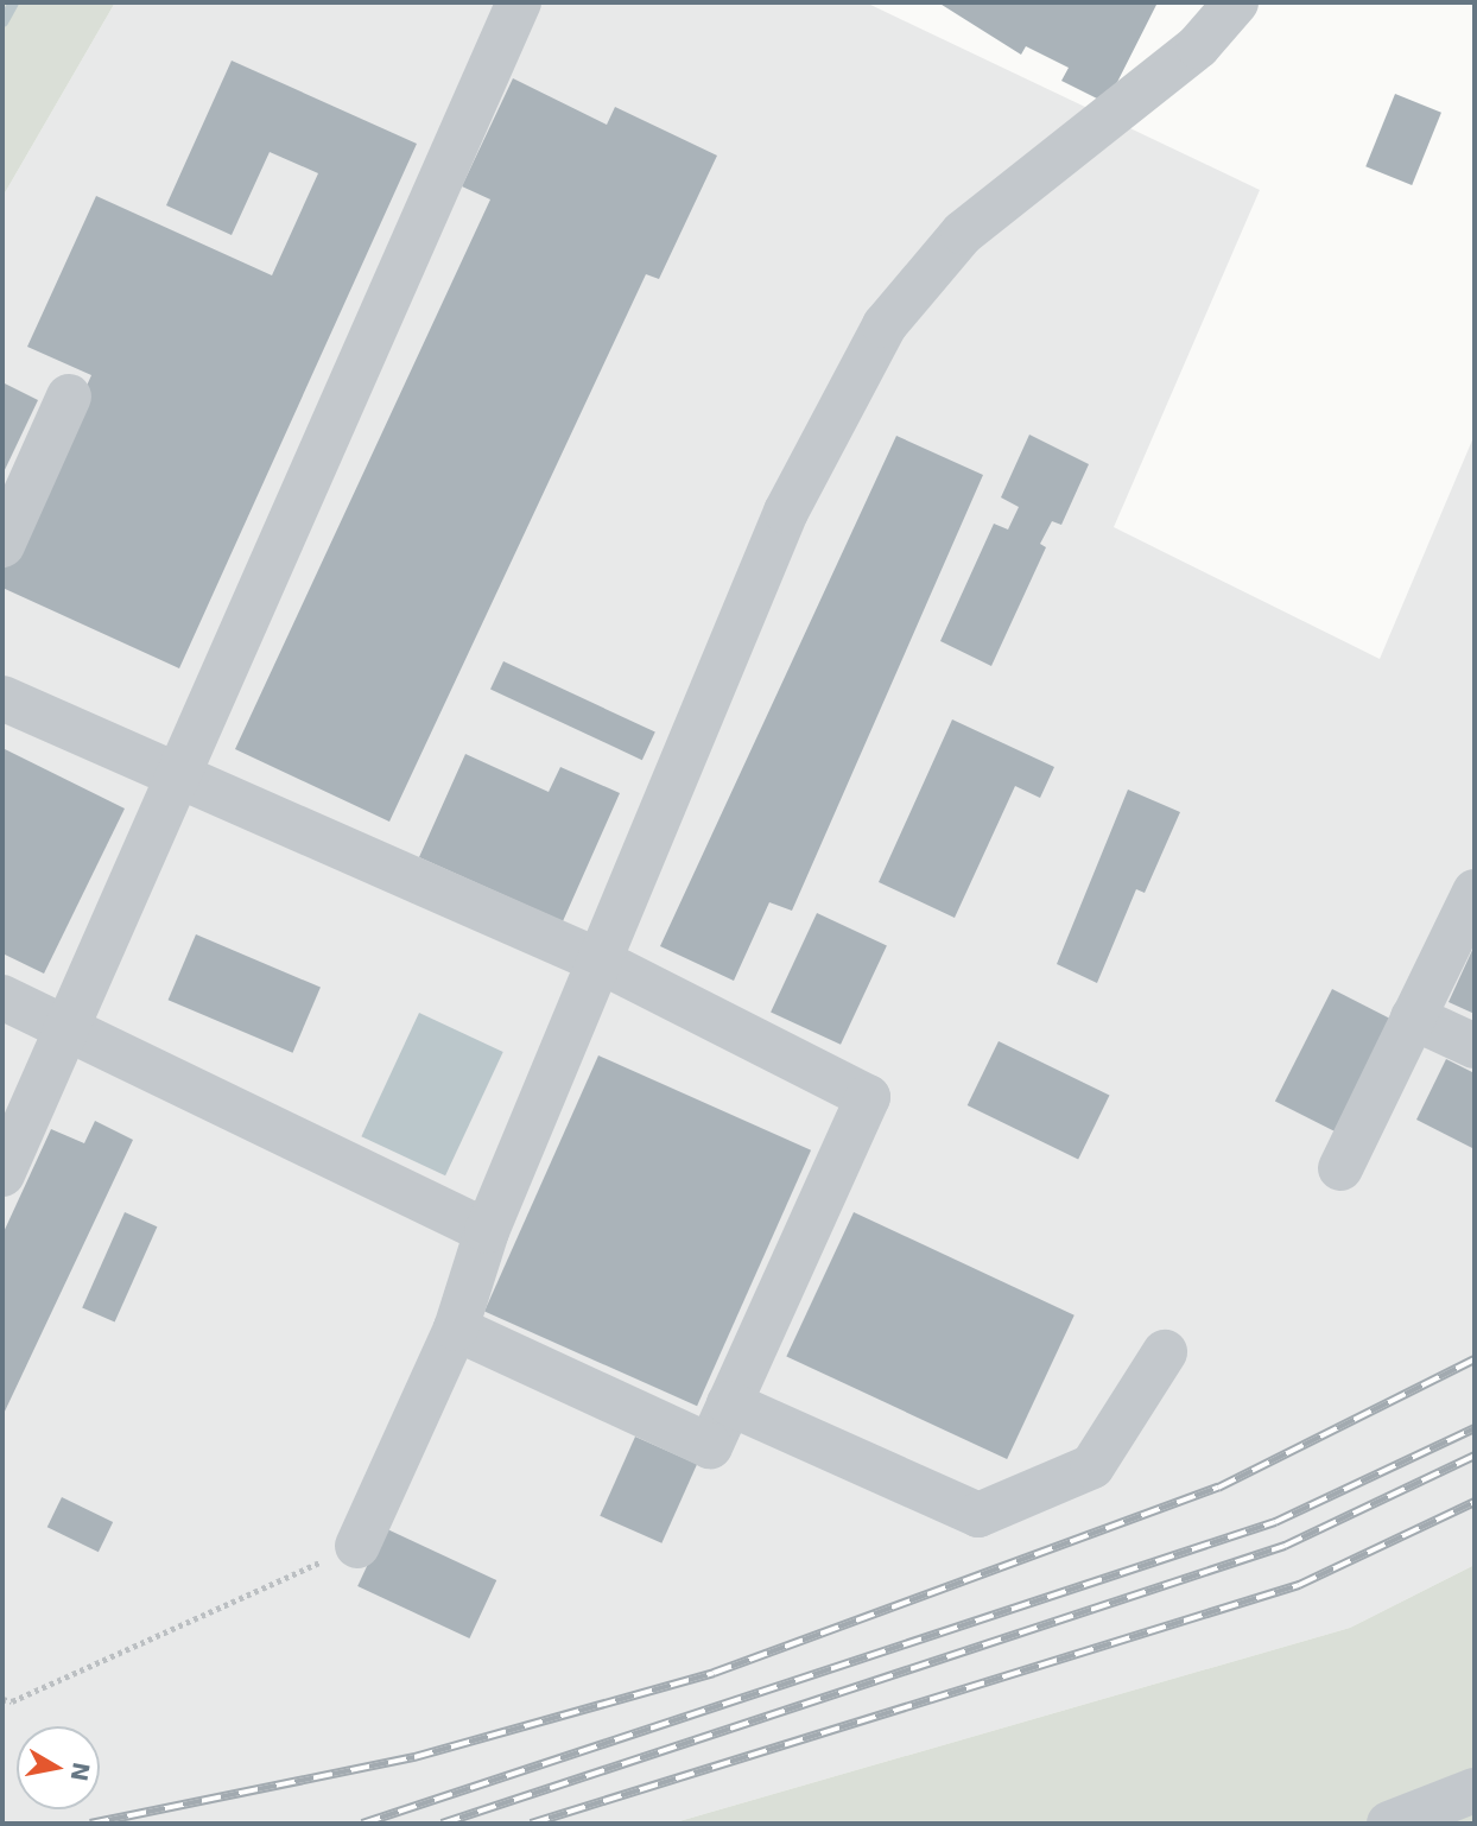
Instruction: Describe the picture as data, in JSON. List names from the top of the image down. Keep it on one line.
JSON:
{"north":"right"}
